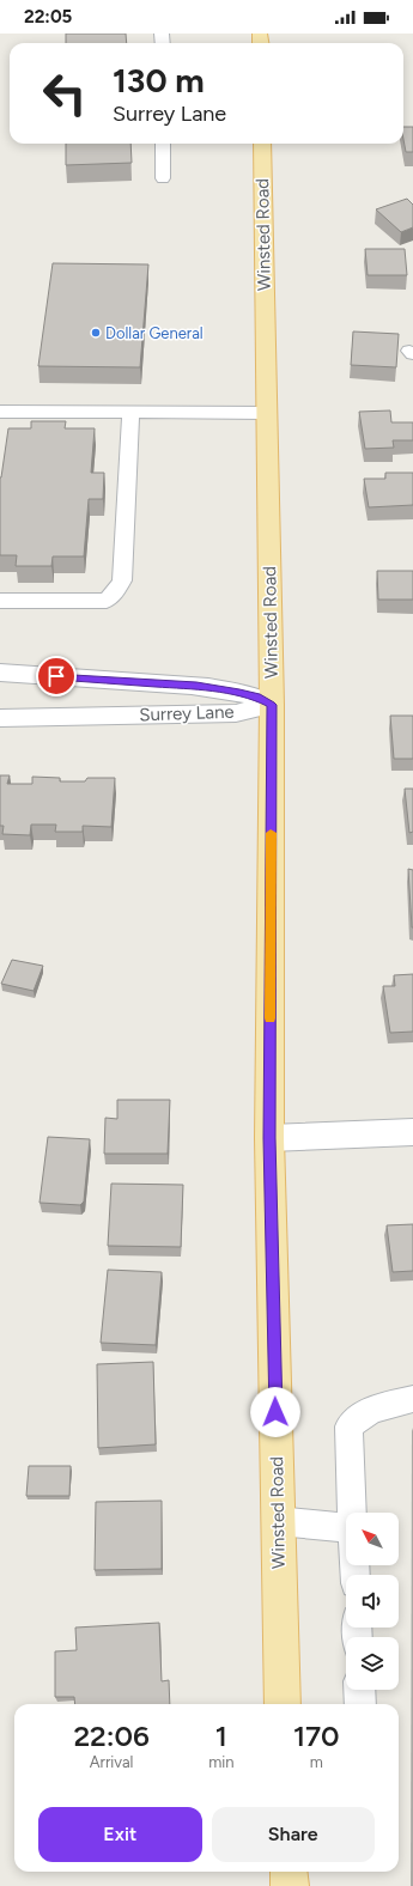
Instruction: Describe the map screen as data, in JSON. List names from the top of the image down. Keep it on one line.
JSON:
{"streets":{"main road":["Winsted Road"],"street":["Surrey Lane"]},"crossings":[["Winsted Road","Surrey Lane"]],"places":["Dollar General"],"north":"top left","page":{"status":"22:05","turn":["130 m","Surrey Lane"],"eta":["22:06","Arrival","1","min","170","m"],"buttons":["Exit","Share"]}}
